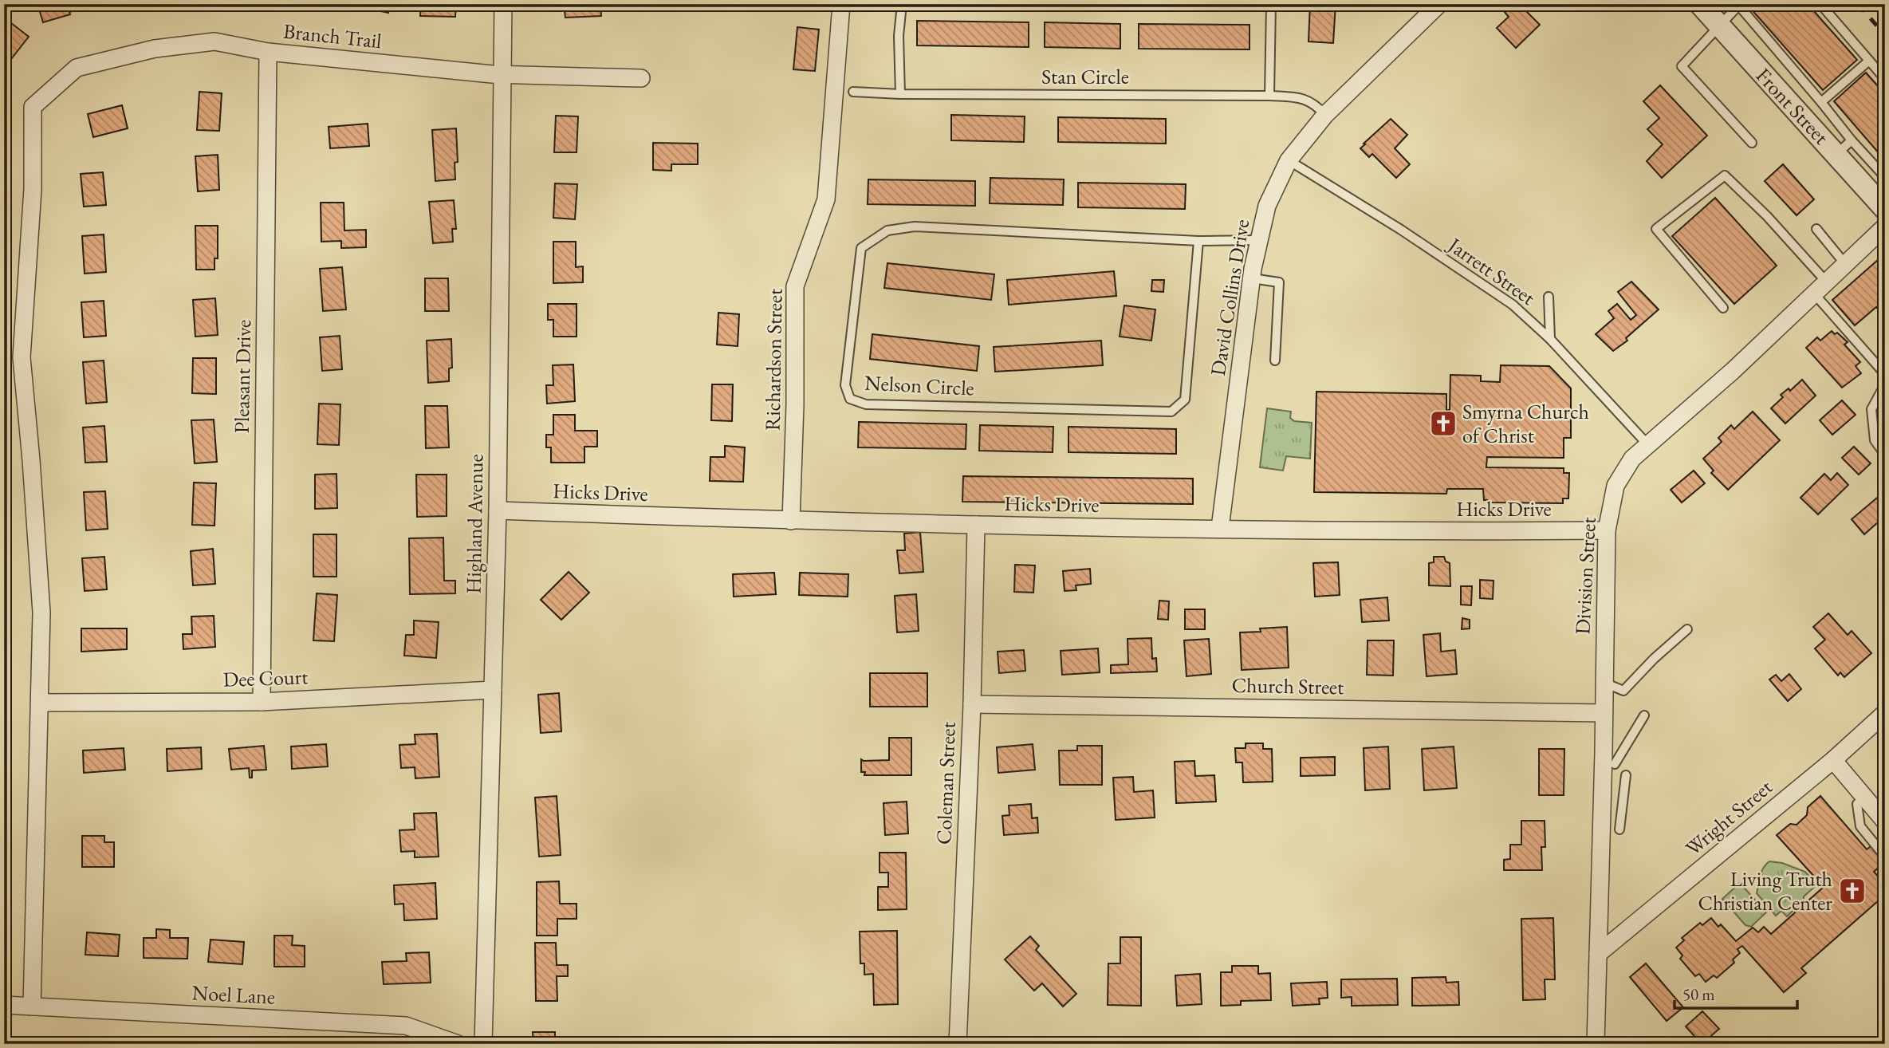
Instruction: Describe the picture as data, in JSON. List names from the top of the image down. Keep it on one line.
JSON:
{"streets":{"street":["Branch Trail","Front Street","David Collins Drive","Richardson Street","Pleasant Drive","Hicks Drive","Highland Avenue","Division Street","Dee Court","Church Street","Coleman Street","Wright Street","Noel Lane"],"lane":["Stan Circle","Jarrett Street","Nelson Circle"]},"crossings":[["Branch Trail","Pleasant Drive"],["Branch Trail","Highland Avenue"],["Branch Trail","Dee Court"],["Branch Trail","Noel Lane"],["Stan Circle","David Collins Drive"],["Jarrett Street","David Collins Drive"],["Jarrett Street","Division Street"],["David Collins Drive","Nelson Circle"],["David Collins Drive","Hicks Drive"],["Richardson Street","Hicks Drive"],["Pleasant Drive","Dee Court"],["Hicks Drive","Highland Avenue"],["Hicks Drive","Division Street"],["Hicks Drive","Coleman Street"],["Highland Avenue","Dee Court"],["Division Street","Church Street"],["Division Street","Wright Street"],["Church Street","Coleman Street"]],"places":{"church":["Smyrna Church of Christ","Living Truth Christian Center"]},"scale_bar":"50 m"}
